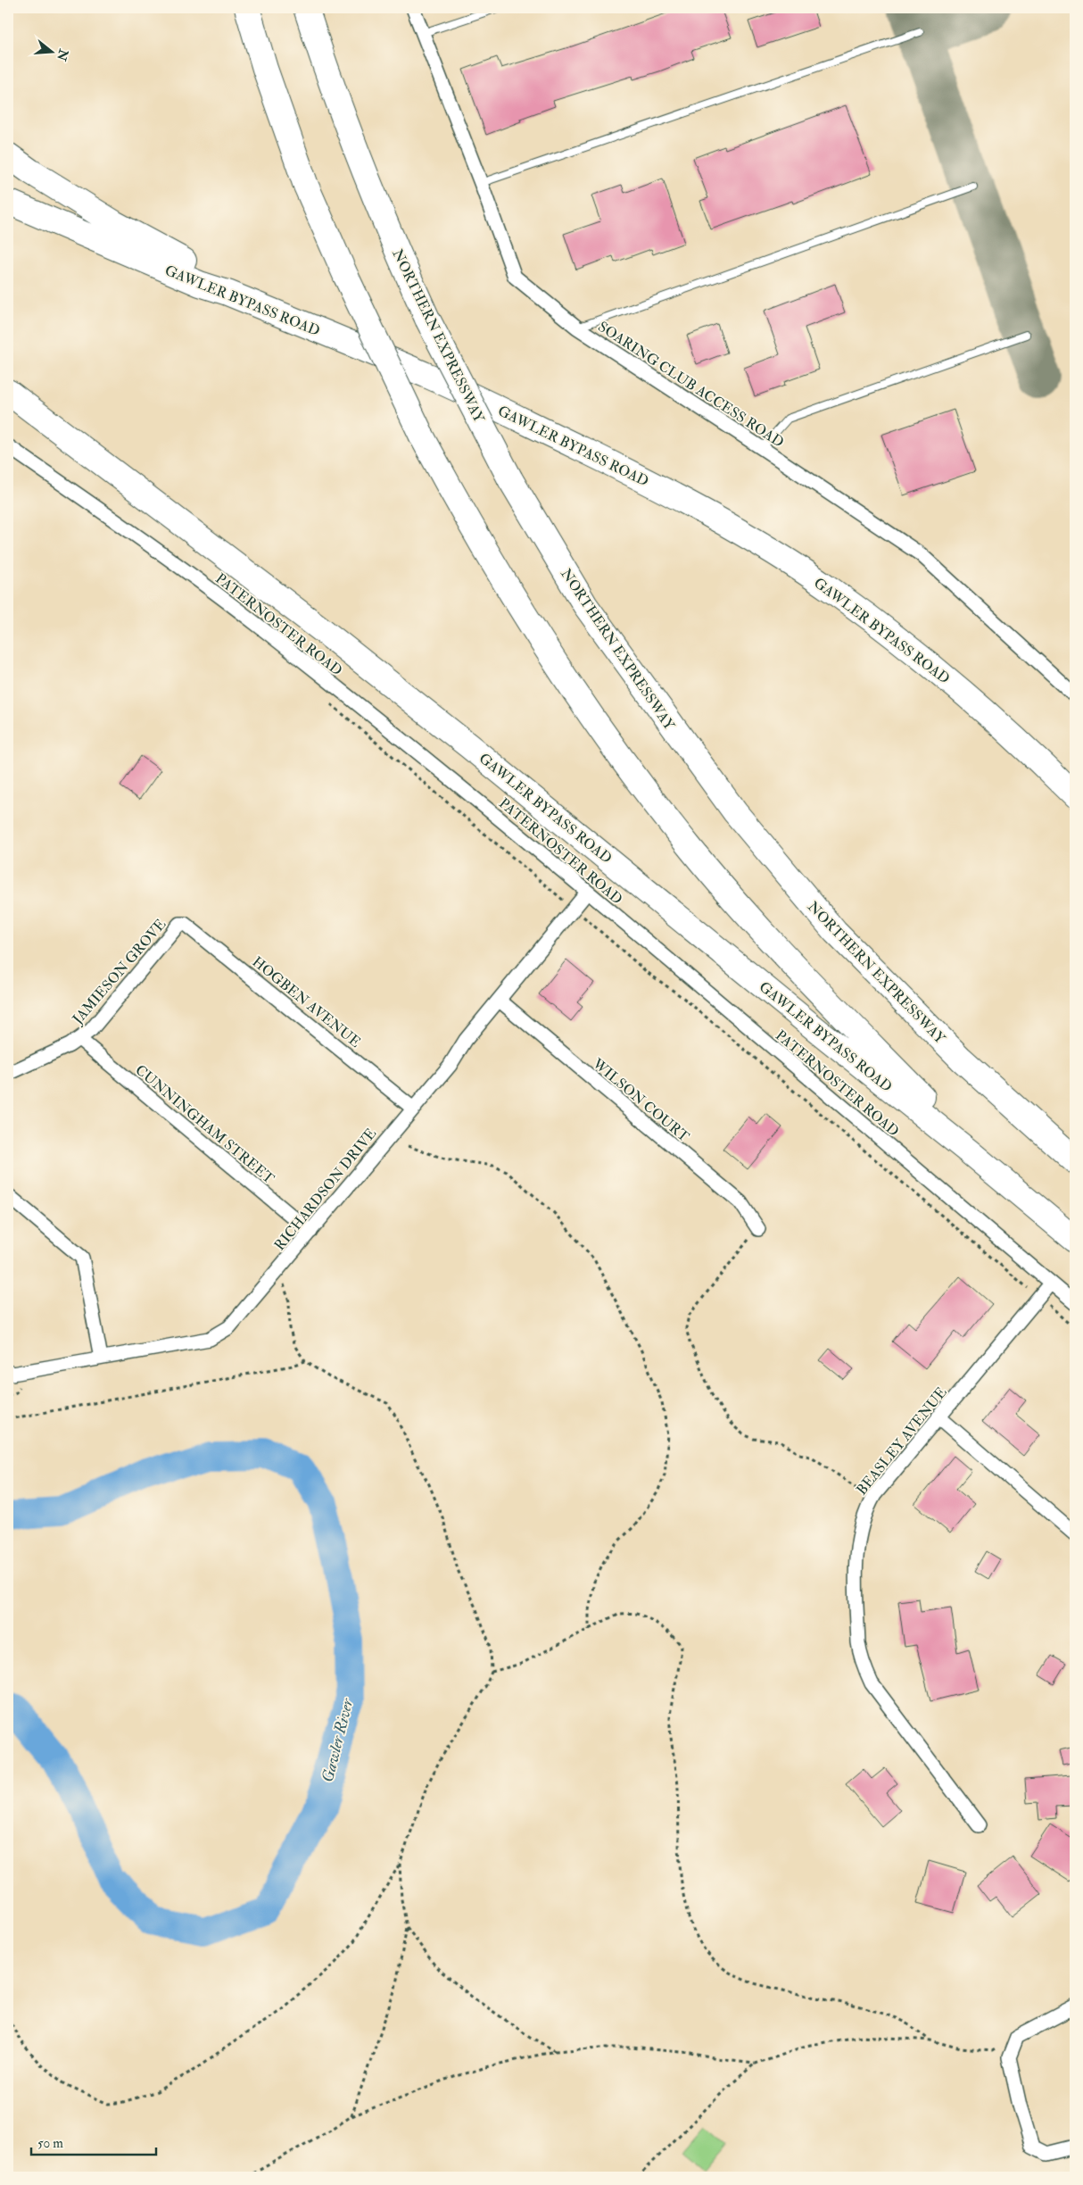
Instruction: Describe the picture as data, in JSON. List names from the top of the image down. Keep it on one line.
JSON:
{"streets":{"highway":["GAWLER BYPASS ROAD","NORTHERN EXPRESSWAY"],"street":["SOARING CLUB ACCESS ROAD","PATERNOSTER ROAD","JAMIESON GROVE","HOGBEN AVENUE","WILSON COURT","CUNNINGHAM STREET","RICHARDSON DRIVE","BEASLEY AVENUE"]},"crossings":[["PATERNOSTER ROAD","RICHARDSON DRIVE"],["PATERNOSTER ROAD","BEASLEY AVENUE"],["JAMIESON GROVE","HOGBEN AVENUE"],["JAMIESON GROVE","CUNNINGHAM STREET"],["HOGBEN AVENUE","RICHARDSON DRIVE"],["WILSON COURT","RICHARDSON DRIVE"],["CUNNINGHAM STREET","RICHARDSON DRIVE"]],"water":["Gawler River"],"scale_bar":"50 m","north":"right"}
